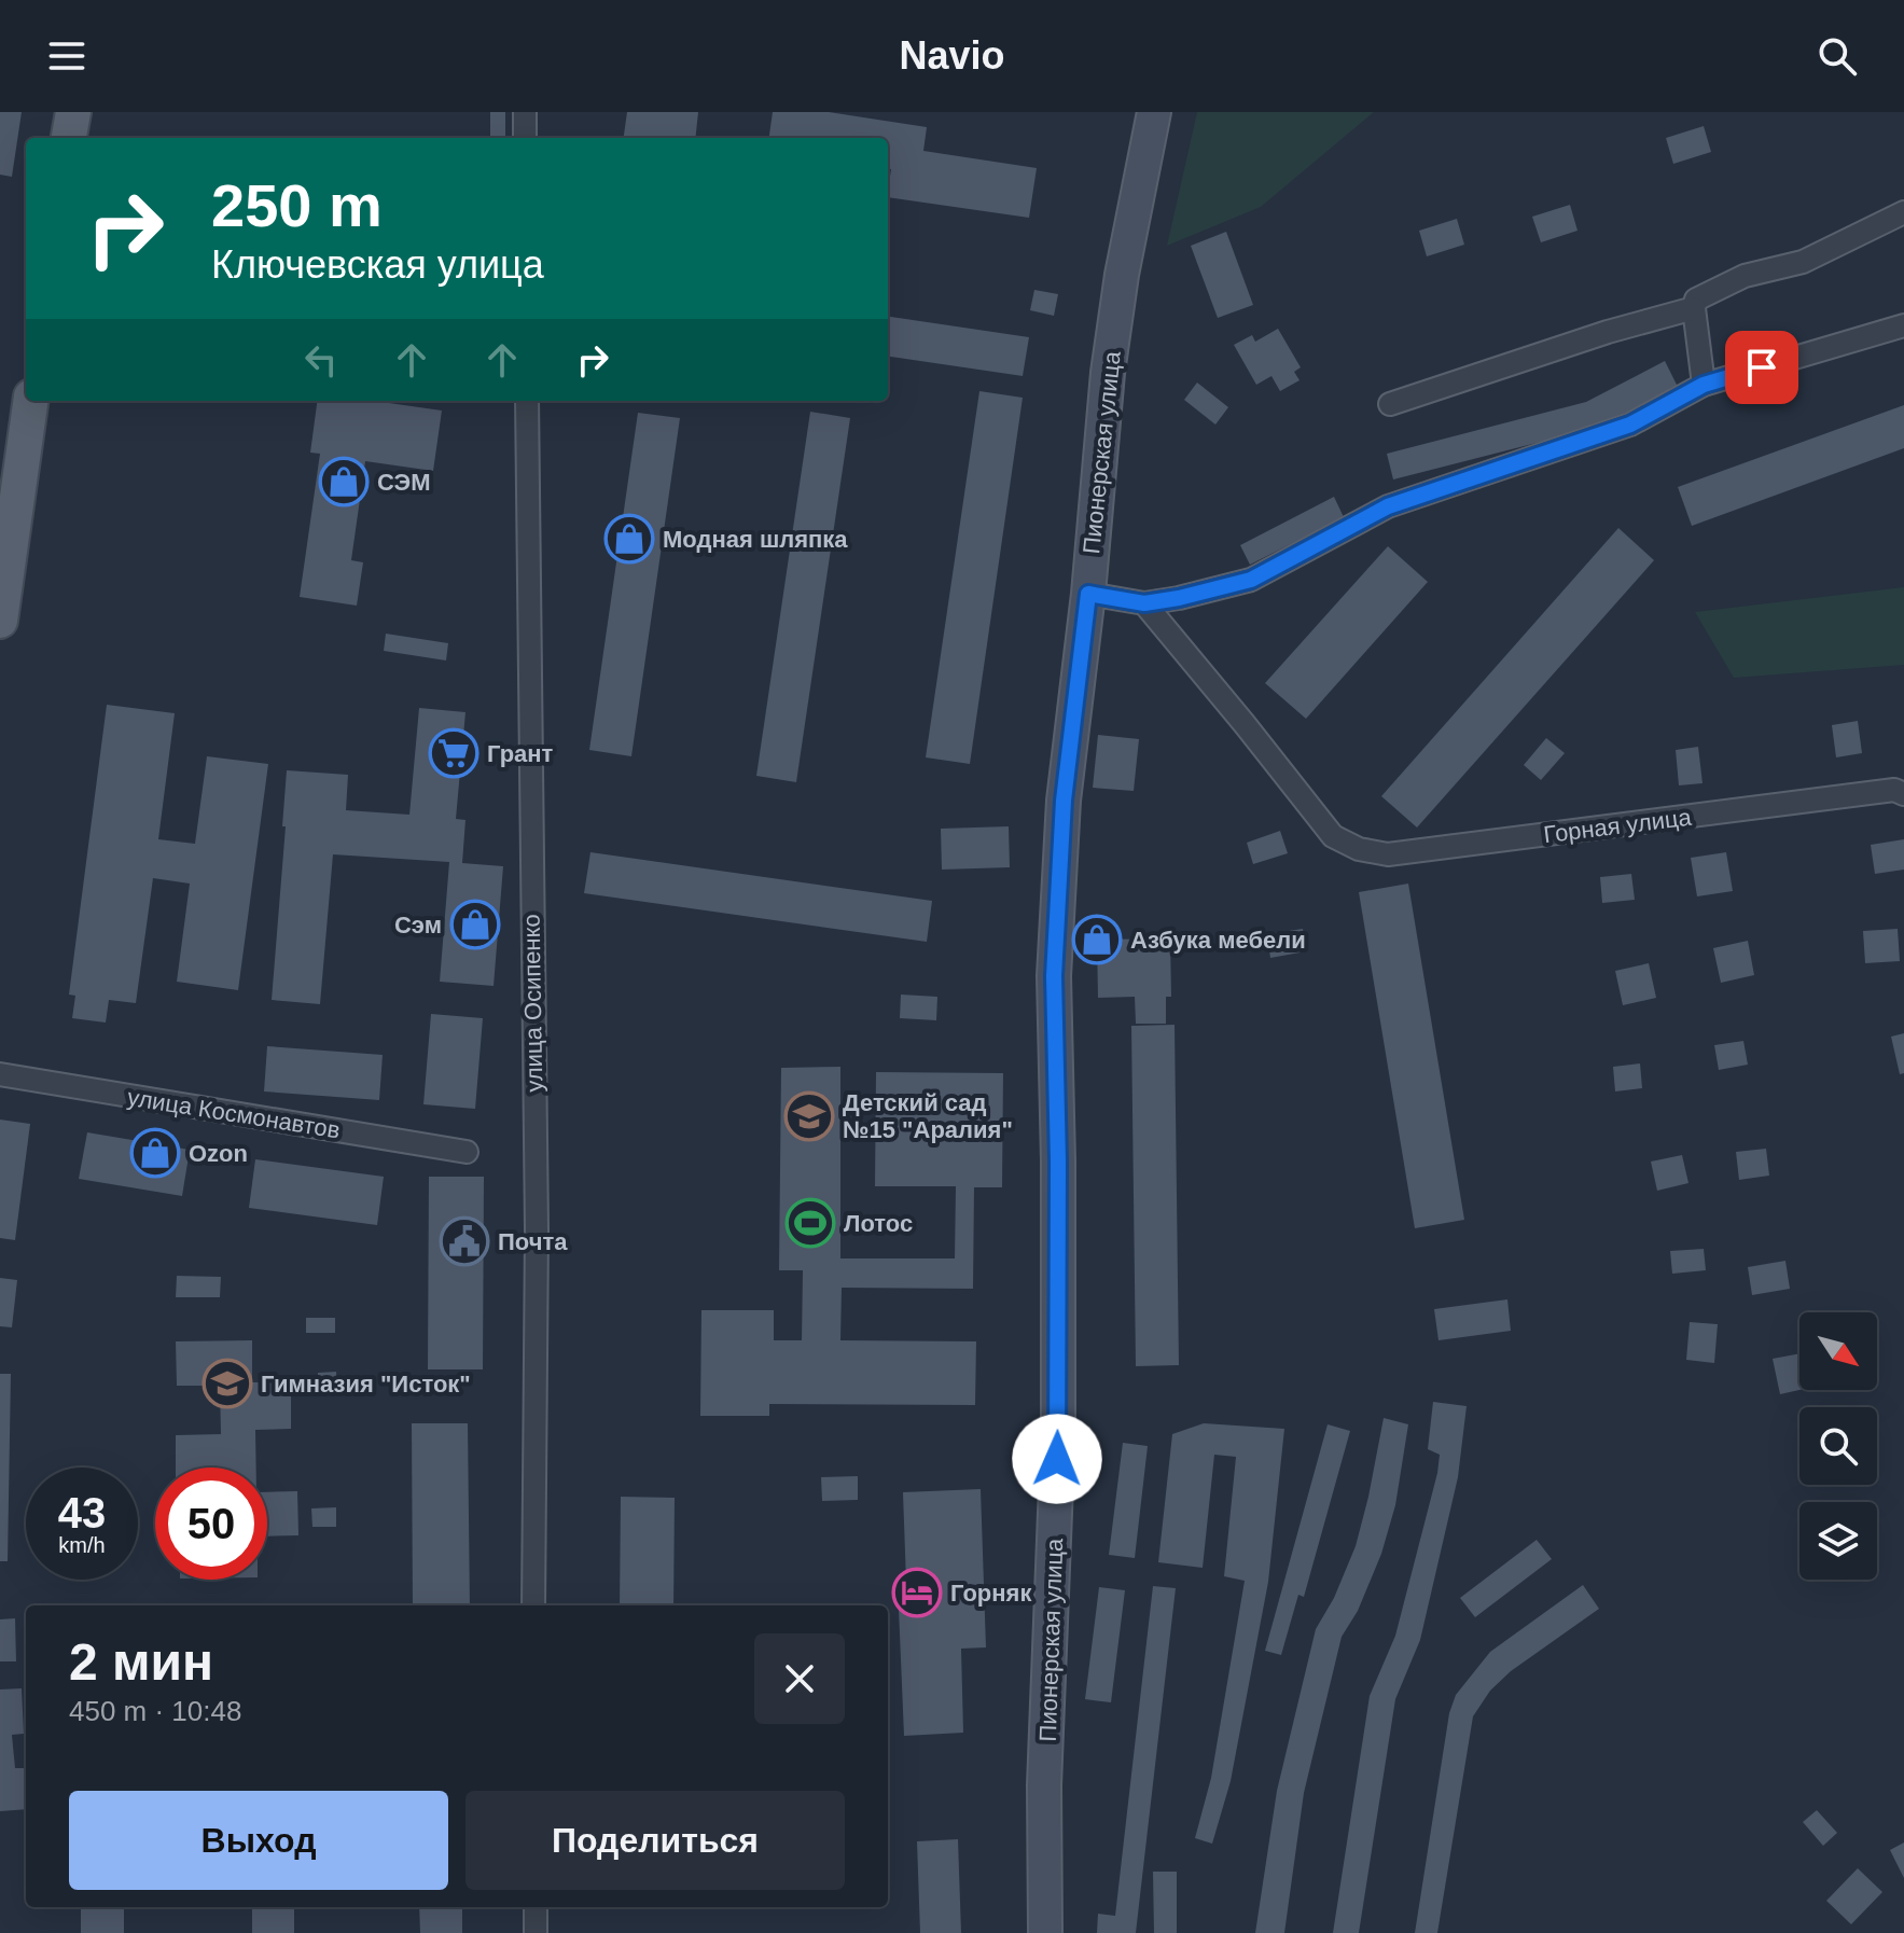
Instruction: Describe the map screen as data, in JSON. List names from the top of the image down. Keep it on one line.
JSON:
{"streets":{"main road":["Пионерская улица"],"street":["Горная улица","улица Осипенко","улица Космонавтов"]},"places":{"shop":["СЭМ","Модная шляпка","Сэм","Азбука мебели","Ozon"],"supermarket":["Грант"],"school or university":["Детский сад №15 \"Аралия\"","Гимназия \"Исток\""],"sports":["Лотос"],"public building":["Почта"],"hotel":["Горняк"]},"north":"bottom right","page":{"header":"Navio","turn":["250 m","Ключевская улица"],"speed":"43 km/h","limit":"50","heading":["2 мин","450 m · 10:48"],"buttons":["Выход","Поделиться"]}}
